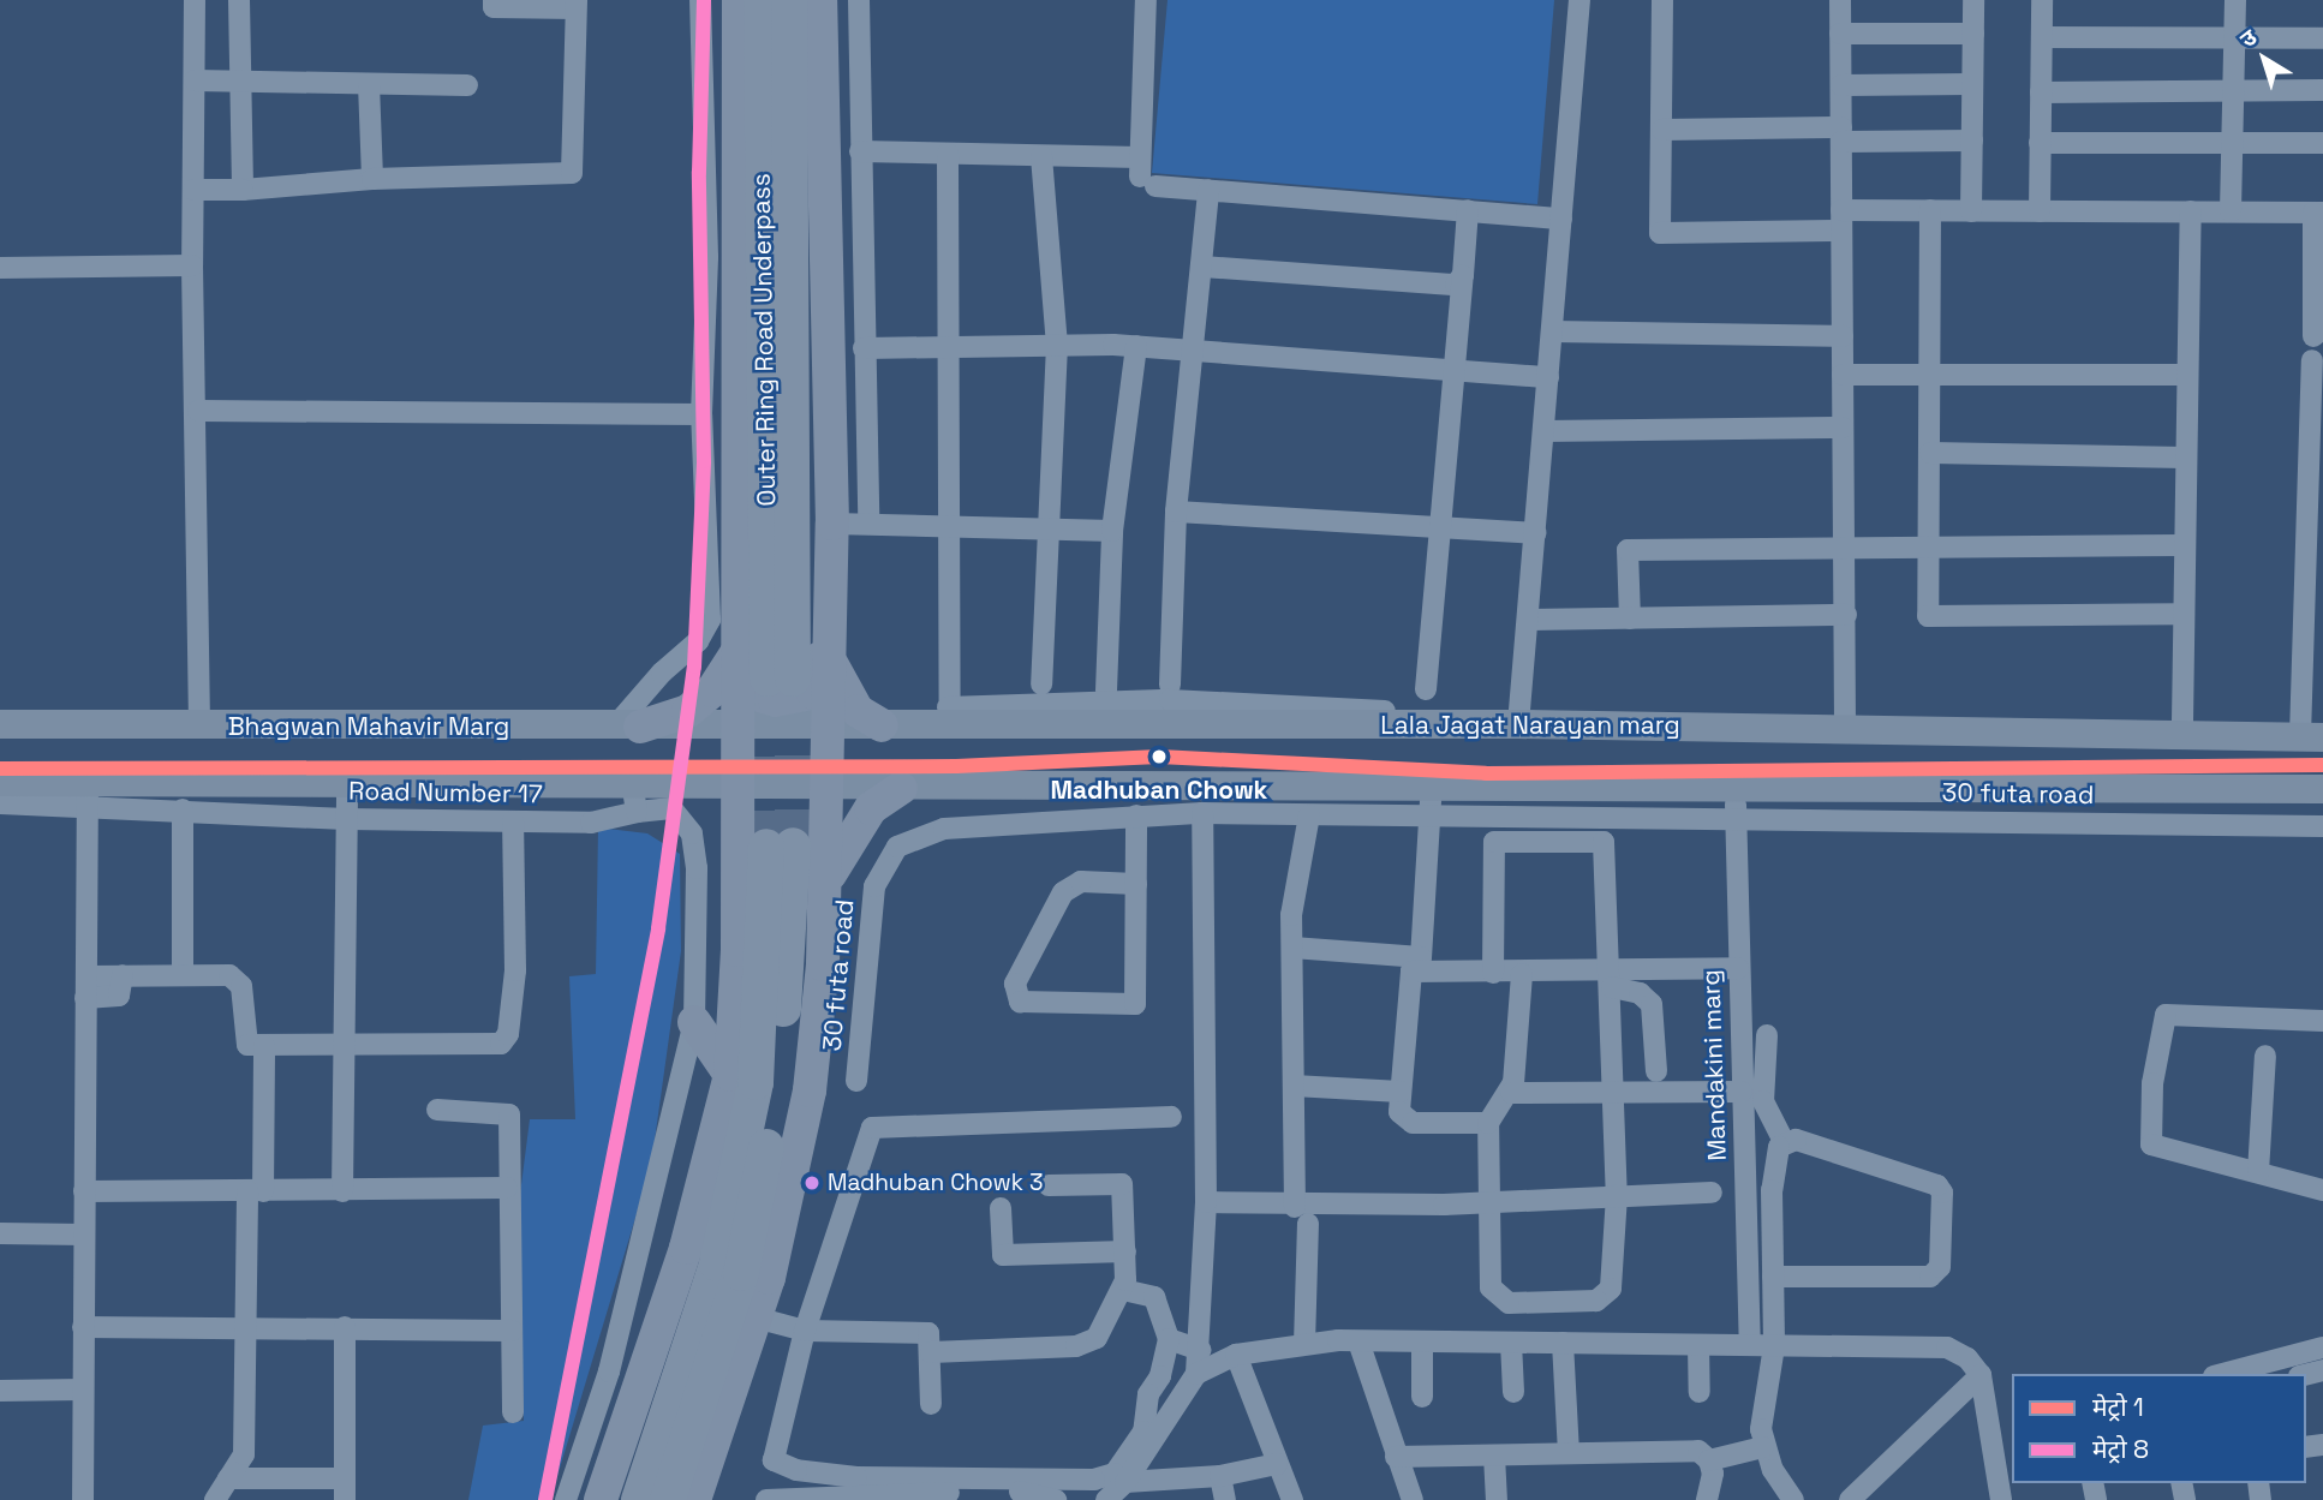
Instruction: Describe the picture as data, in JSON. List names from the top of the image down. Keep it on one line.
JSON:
{"streets":{"highway":["Outer Ring Road Underpass"],"main road":["Lala Jagat Narayan marg","Bhagwan Mahavir Marg"],"street":["Road Number 17","30 futa road","Mandakini marg"]},"crossings":[["Lala Jagat Narayan marg","Bhagwan Mahavir Marg"],["30 futa road","Mandakini marg"]],"places":["Madhuban Chowk","Madhuban Chowk 3"],"lines":["metro line 8","metro line 1"],"legend":["मेट्रो 1","मेट्रो 8"],"north":"top left"}
